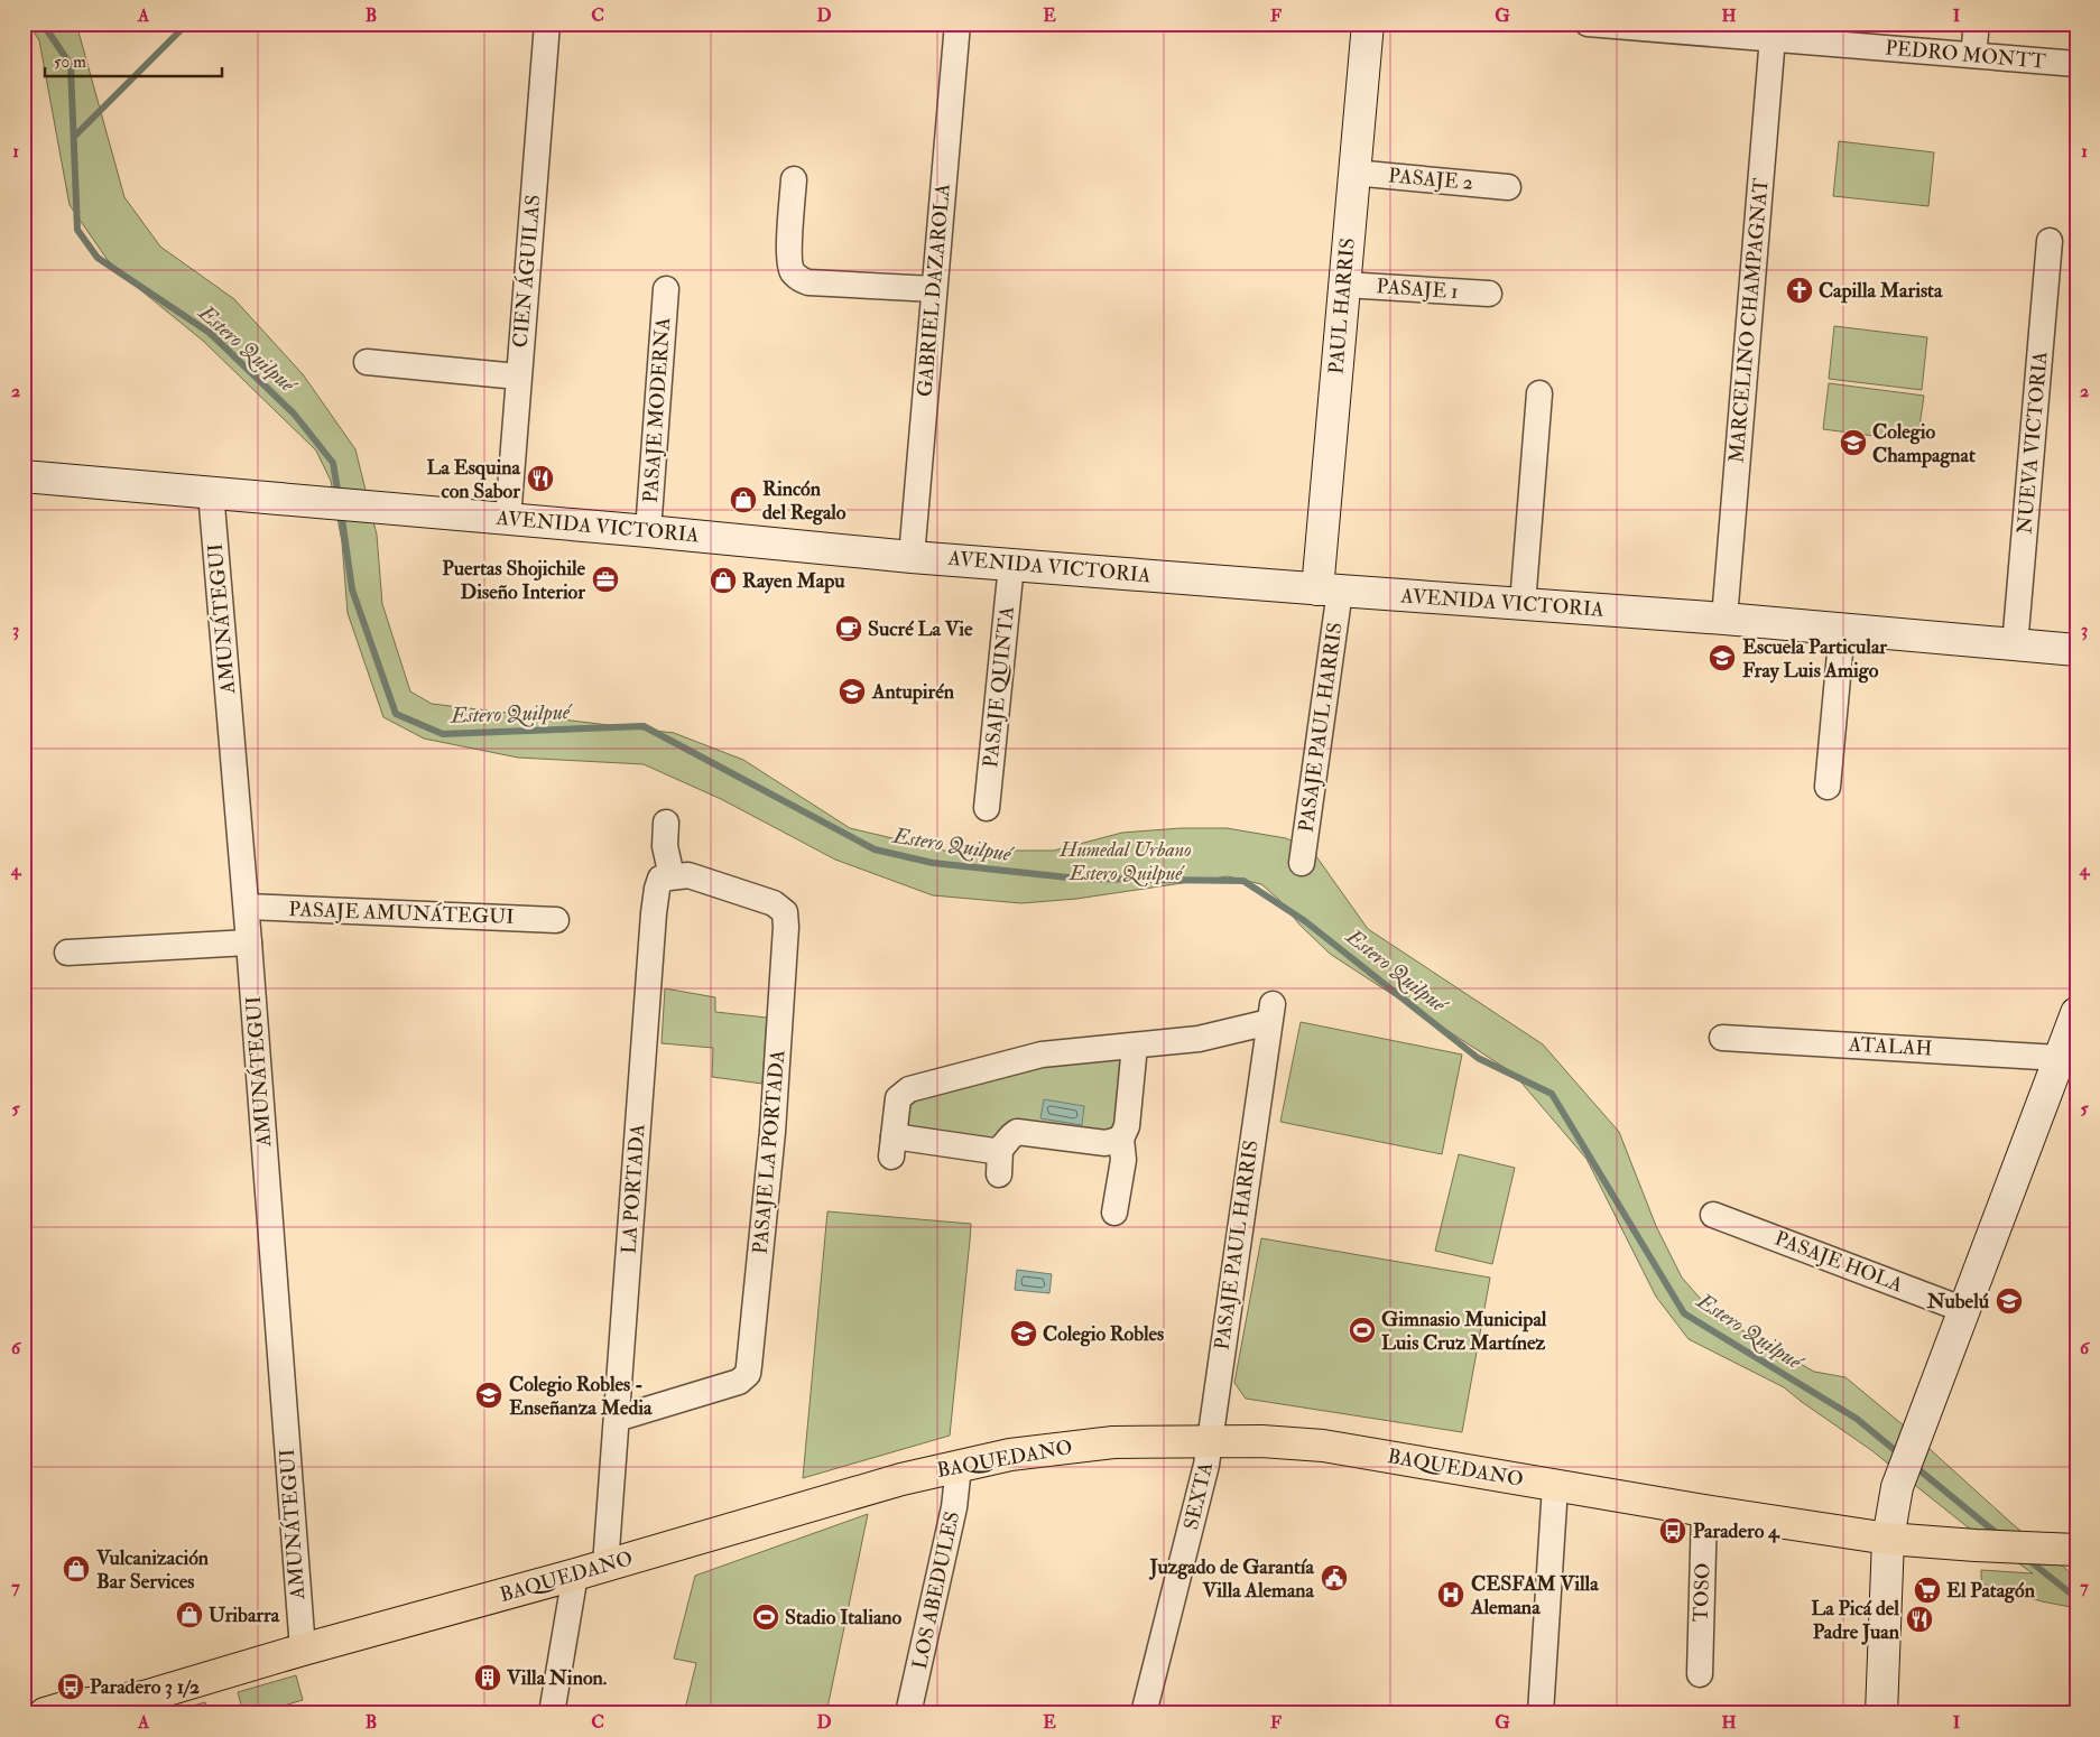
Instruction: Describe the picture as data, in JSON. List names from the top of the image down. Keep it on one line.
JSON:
{"streets":{"main road":["BAQUEDANO"],"street":["PEDRO MONTT","PASAJE 2","CIEN ÁGUILAS","PASAJE 1","GABRIEL DAZAROLA","PAUL HARRIS","MARCELINO CHAMPAGNAT","PASAJE MODERNA","NUEVA VICTORIA","AVENIDA VICTORIA","AMUNÁTEGUI","PASAJE QUINTA","PASAJE PAUL HARRIS","PASAJE AMUNÁTEGUI","ATALAH","PASAJE LA PORTADA","LA PORTADA","PASAJE HOLA","SEXTA","LOS ABEDULES","TOSO"]},"crossings":[["PEDRO MONTT","MARCELINO CHAMPAGNAT"],["PASAJE 2","PAUL HARRIS"],["CIEN ÁGUILAS","AVENIDA VICTORIA"],["PASAJE 1","PAUL HARRIS"],["GABRIEL DAZAROLA","AVENIDA VICTORIA"],["PAUL HARRIS","AVENIDA VICTORIA"],["PAUL HARRIS","PASAJE PAUL HARRIS"],["MARCELINO CHAMPAGNAT","AVENIDA VICTORIA"],["PASAJE MODERNA","AVENIDA VICTORIA"],["NUEVA VICTORIA","AVENIDA VICTORIA"],["AVENIDA VICTORIA","AMUNÁTEGUI"],["AVENIDA VICTORIA","PASAJE QUINTA"],["AVENIDA VICTORIA","PASAJE PAUL HARRIS"],["AMUNÁTEGUI","PASAJE AMUNÁTEGUI"],["AMUNÁTEGUI","BAQUEDANO"],["PASAJE PAUL HARRIS","BAQUEDANO"],["PASAJE PAUL HARRIS","SEXTA"],["PASAJE LA PORTADA","LA PORTADA"],["LA PORTADA","BAQUEDANO"],["BAQUEDANO","SEXTA"],["BAQUEDANO","LOS ABEDULES"],["BAQUEDANO","TOSO"]],"water":["Estero Quilpué"],"parks":["Humedal Urbano Estero Quilpué"],"places":{"church":["Capilla Marista"],"school or university":["Colegio Champagnat","Escuela Particular Fray Luis Amigo","Antupirén","Nubelú","Colegio Robles","Colegio Robles - Enseñanza Media"],"restaurant":["La Esquina con Sabor","La Picá del Padre Juan"],"shop":["Rincón del Regalo","Rayen Mapu","Vulcanización Bar Services","Uribarra"],"office":["Puertas Shojichile Diseño Interior"],"cafe":["Sucré La Vie"],"sports":["Gimnasio Municipal Luis Cruz Martínez","Stadio Italiano"],"bus stop":["Paradero 4","Paradero 3 1/2"],"public building":["Juzgado de Garantía Villa Alemana"],"supermarket":["El Patagón"],"hospital":["CESFAM Villa Alemana"],"building":["Villa Ninon."]},"scale_bar":"50 m","grid":{"columns":["A","B","C","D","E","F","G","H","I"],"rows":["1","2","3","4","5","6","7"]}}
